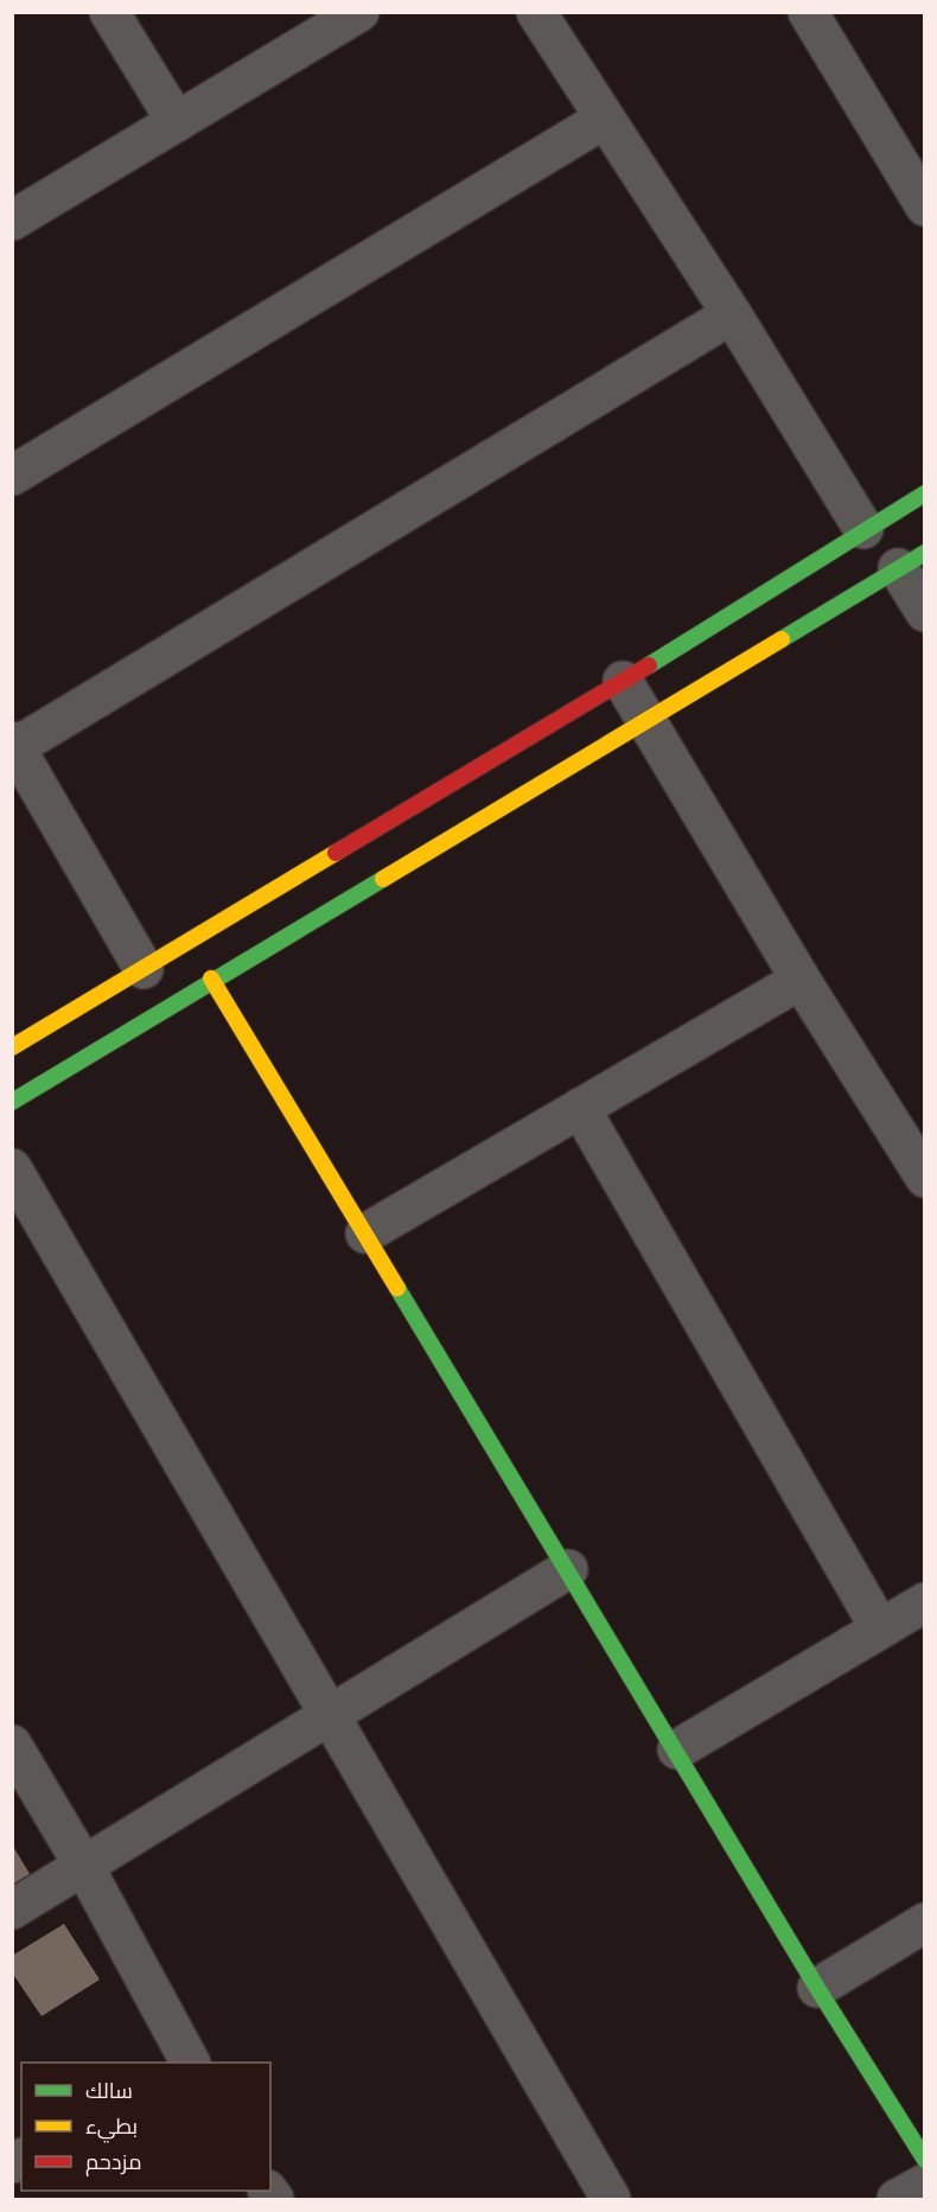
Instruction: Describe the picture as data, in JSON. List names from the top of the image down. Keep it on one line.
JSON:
{"legend":["سالك","بطيء","مزدحم"]}
